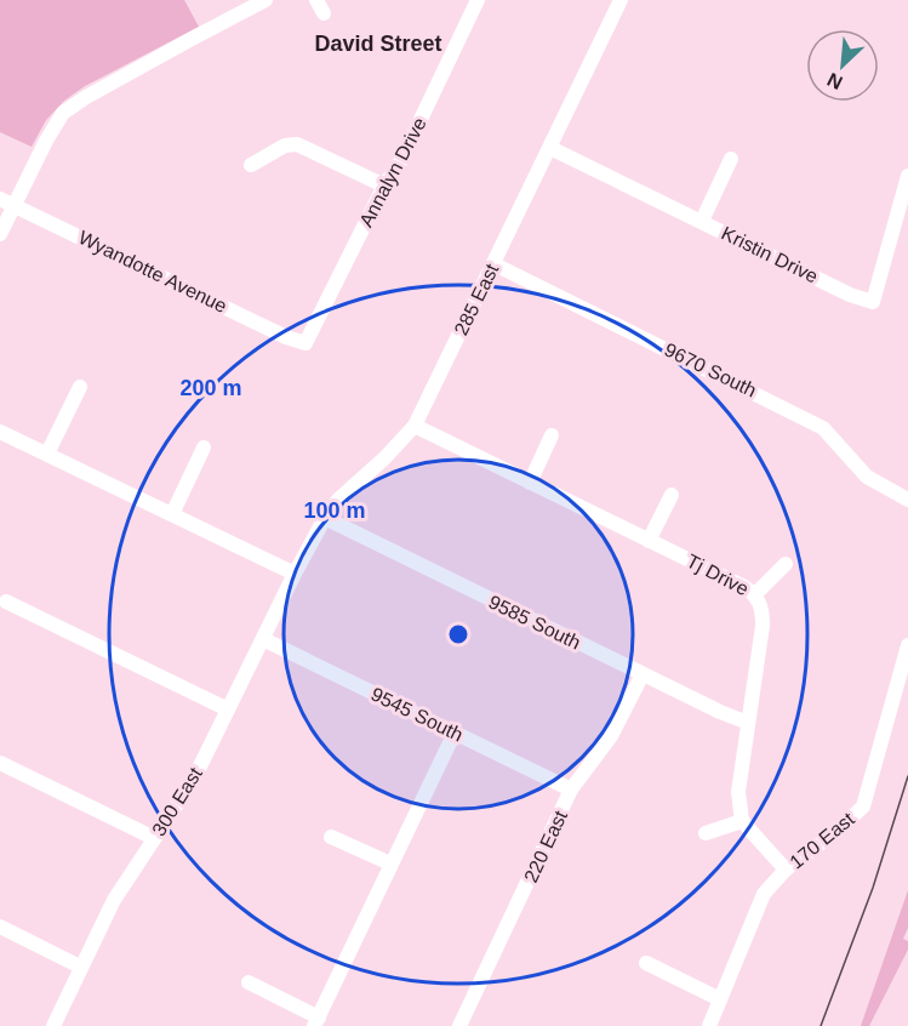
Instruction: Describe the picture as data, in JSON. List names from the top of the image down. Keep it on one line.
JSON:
{"streets":{"street":["Annalyn Drive","Kristin Drive","Wyandotte Avenue","285 East","9670 South","Tj Drive","9585 South","9545 South","300 East","170 East","220 East"]},"crossings":[["Annalyn Drive","Wyandotte Avenue"],["Kristin Drive","285 East"],["285 East","9670 South"],["285 East","Tj Drive"],["285 East","9585 South"],["285 East","300 East"],["Tj Drive","9585 South"],["9585 South","220 East"],["9545 South","300 East"],["9545 South","220 East"]],"districts":["David Street"],"north":"bottom left","rings":["200 m","100 m"]}
